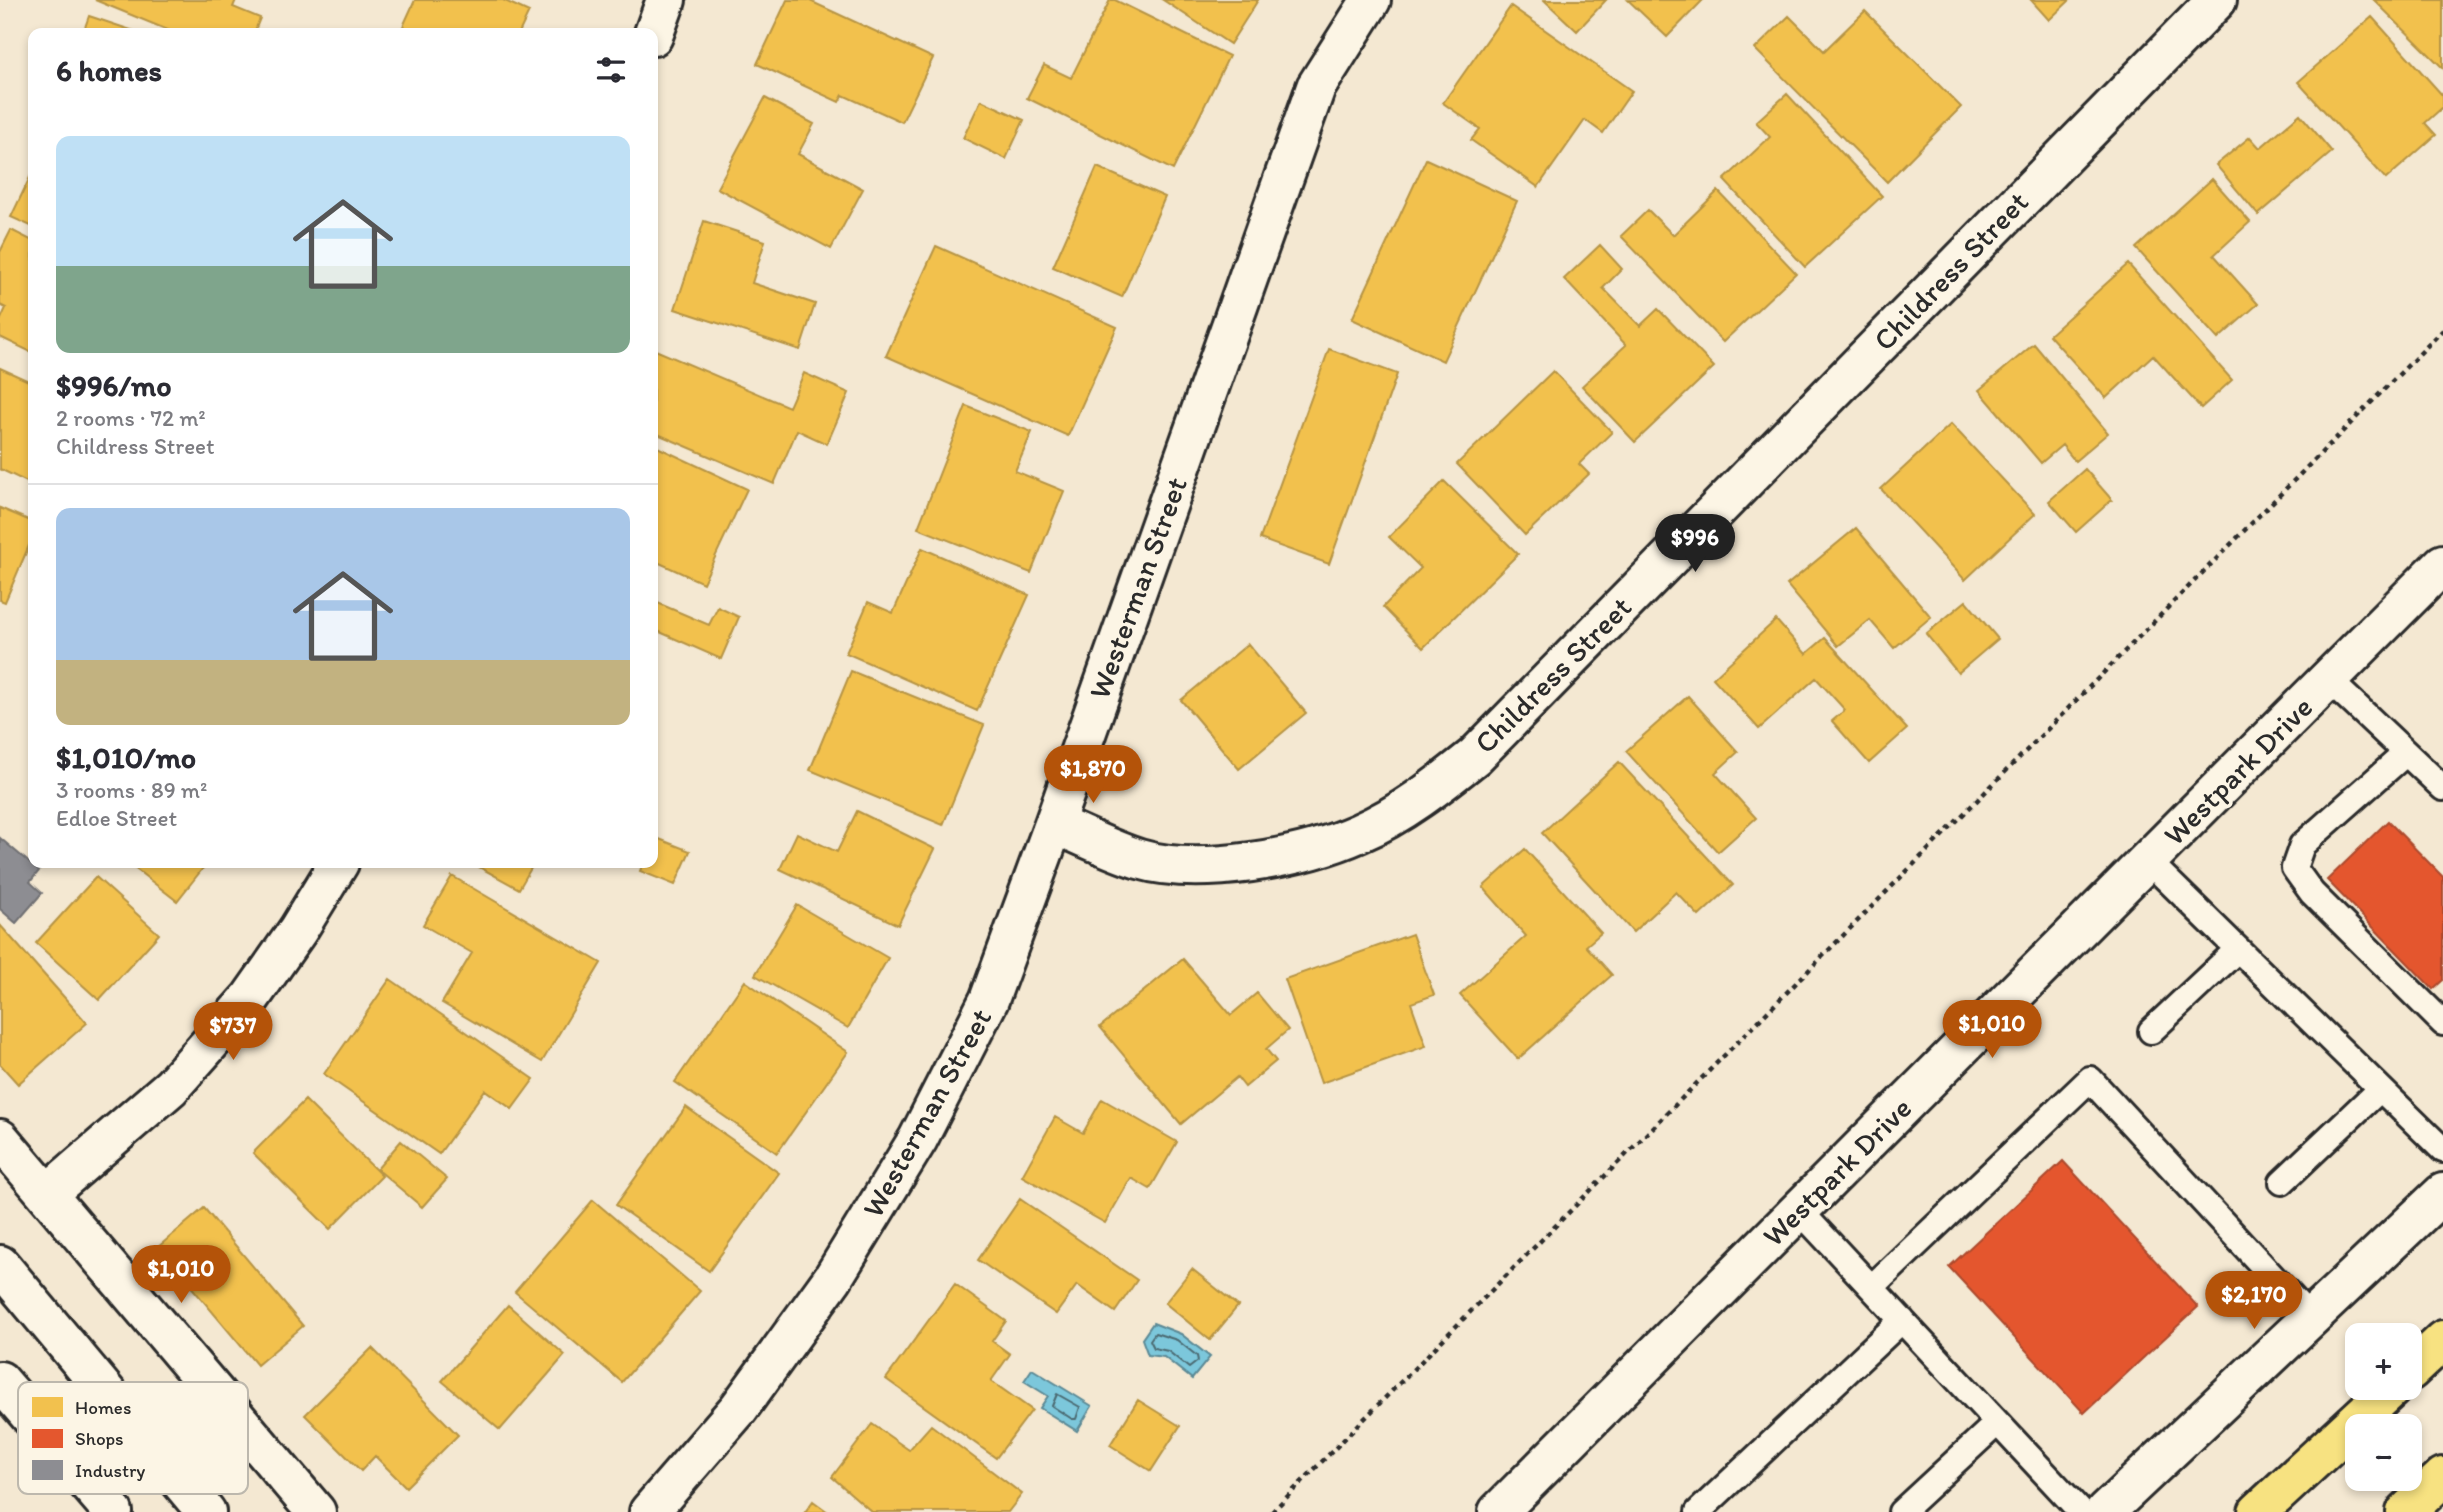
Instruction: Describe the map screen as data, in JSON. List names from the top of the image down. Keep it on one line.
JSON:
{"streets":{"street":["Childress Street","Westerman Street","Westpark Drive"]},"crossings":[["Childress Street","Westerman Street"]],"legend":["Homes","Shops","Industry"],"page":{"heading":"6 homes","list":[{"name":"$996/mo","note":"2 rooms · 72 m² · Childress Street"},{"name":"$1,010/mo","note":"3 rooms · 89 m² · Edloe Street"}],"price":["$996","$1,870","$1,010","$737","$1,010","$2,170"],"map_buttons":["+","−"]}}
